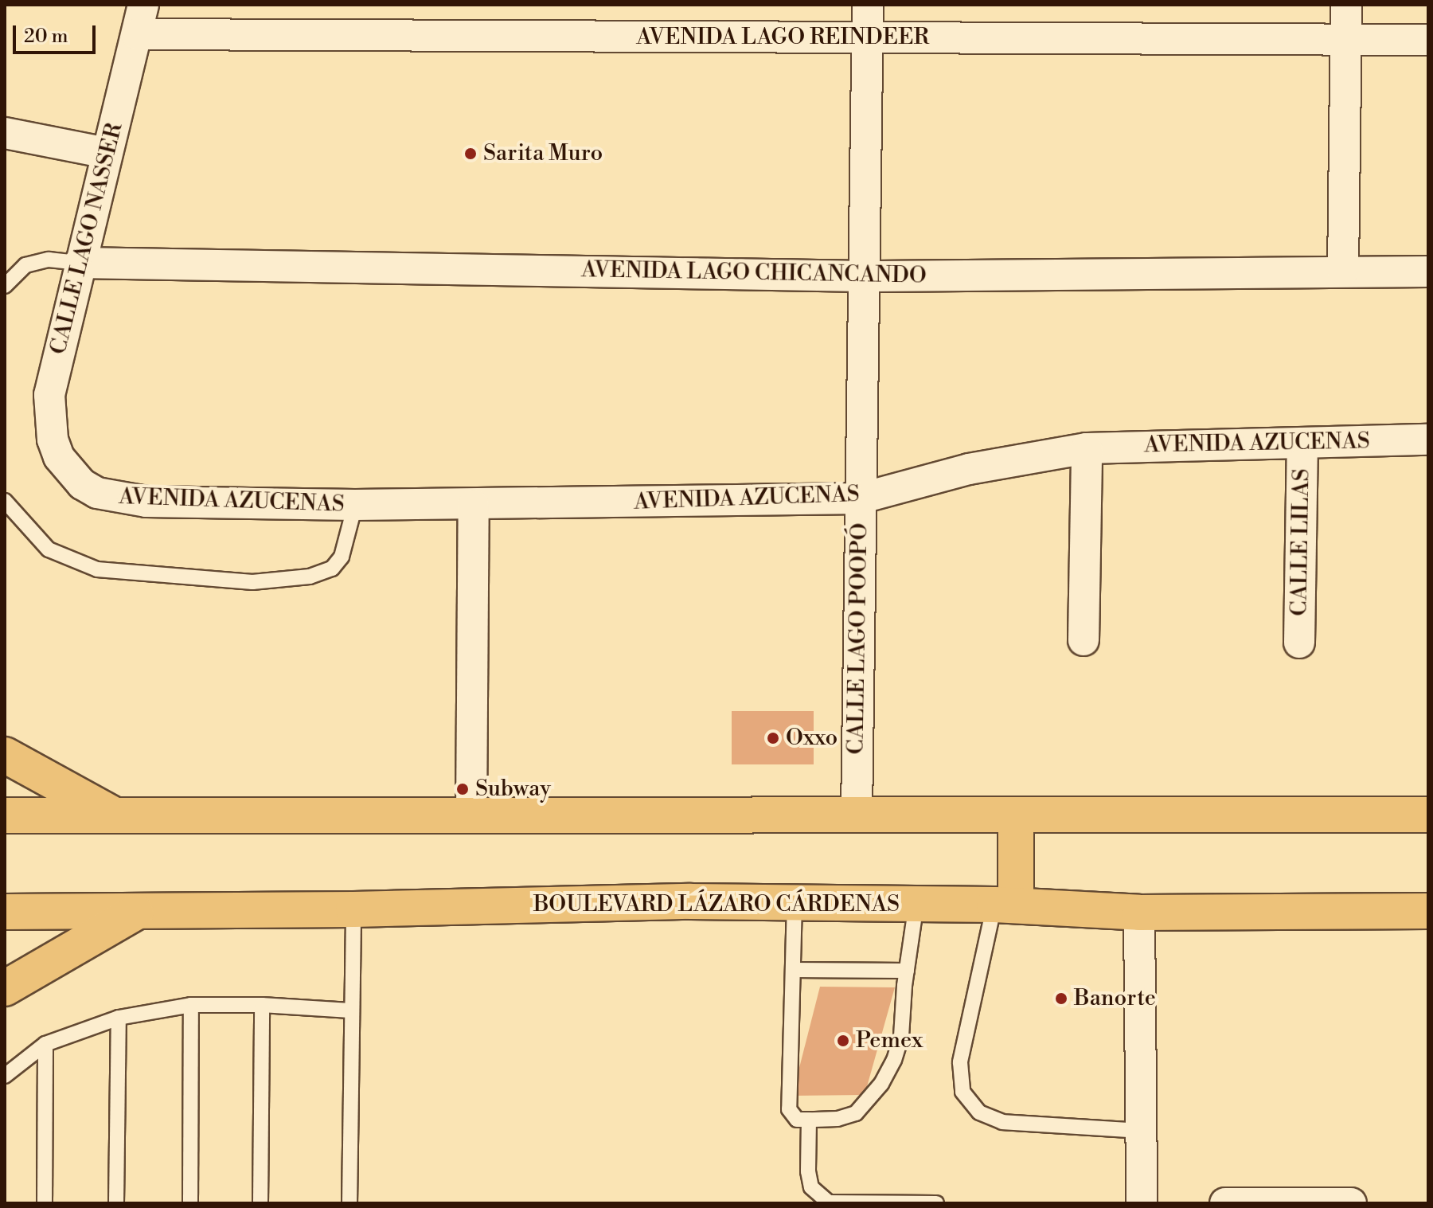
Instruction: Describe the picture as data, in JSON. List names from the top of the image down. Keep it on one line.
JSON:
{"streets":{"highway":["BOULEVARD LÁZARO CÁRDENAS"],"street":["AVENIDA LAGO REINDEER","CALLE LAGO NASSER","AVENIDA LAGO CHICANCANDO","AVENIDA AZUCENAS","CALLE LILAS","CALLE LAGO POOPÓ"]},"crossings":[["AVENIDA LAGO REINDEER","CALLE LAGO NASSER"],["AVENIDA LAGO REINDEER","CALLE LAGO POOPÓ"],["CALLE LAGO NASSER","AVENIDA LAGO CHICANCANDO"],["CALLE LAGO NASSER","AVENIDA AZUCENAS"],["AVENIDA LAGO CHICANCANDO","CALLE LAGO POOPÓ"],["AVENIDA AZUCENAS","CALLE LILAS"],["AVENIDA AZUCENAS","CALLE LAGO POOPÓ"]],"places":["Sarita Muro","Oxxo","Subway","Banorte","Pemex"],"scale_bar":"20 m"}
